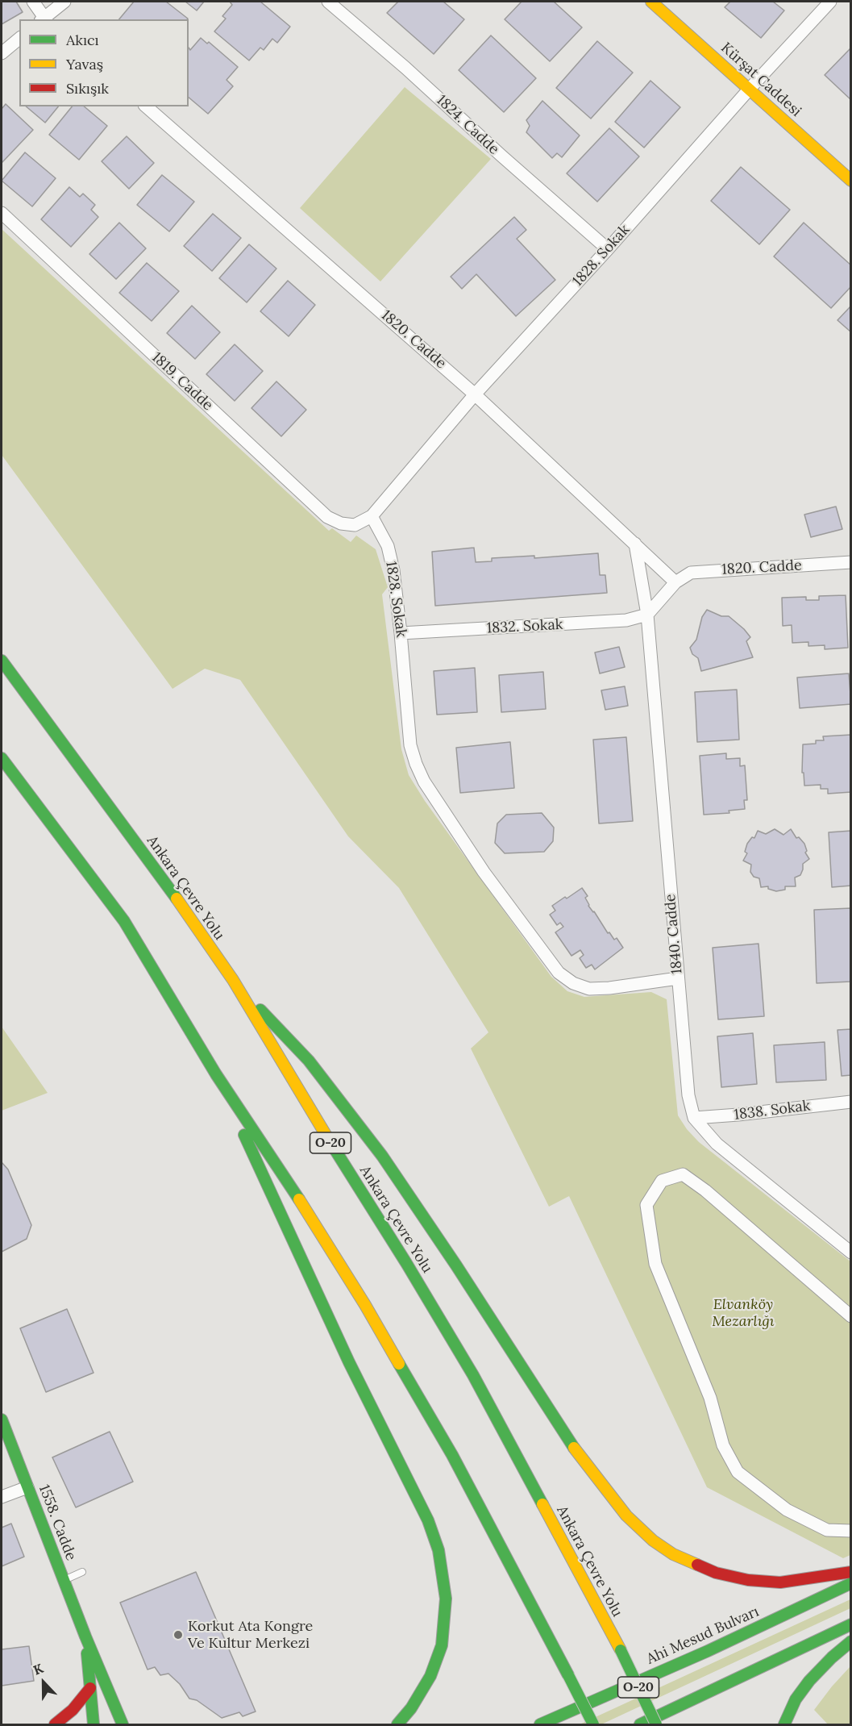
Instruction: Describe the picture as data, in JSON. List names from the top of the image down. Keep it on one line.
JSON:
{"streets":{"main road":["Kürşat Caddesi","Ankara Çevre Yolu","O-20","1558. Cadde","Ahi Mesud Bulvarı"],"street":["1824. Cadde","1828. Sokak","1820. Cadde","1819. Cadde","1832. Sokak","1840. Cadde","1838. Sokak"]},"crossings":[["Kürşat Caddesi","1828. Sokak"],["1824. Cadde","1828. Sokak"],["1828. Sokak","1820. Cadde"],["1828. Sokak","1819. Cadde"],["1828. Sokak","1832. Sokak"],["1828. Sokak","1840. Cadde"],["1820. Cadde","1832. Sokak"],["1820. Cadde","1840. Cadde"],["1832. Sokak","1840. Cadde"],["1840. Cadde","1838. Sokak"]],"parks":["Elvanköy Mezarlığı"],"places":["Korkut Ata Kongre Ve Kultur Merkezi"],"legend":["Akıcı","Yavaş","Sıkışık"],"north":"top"}
